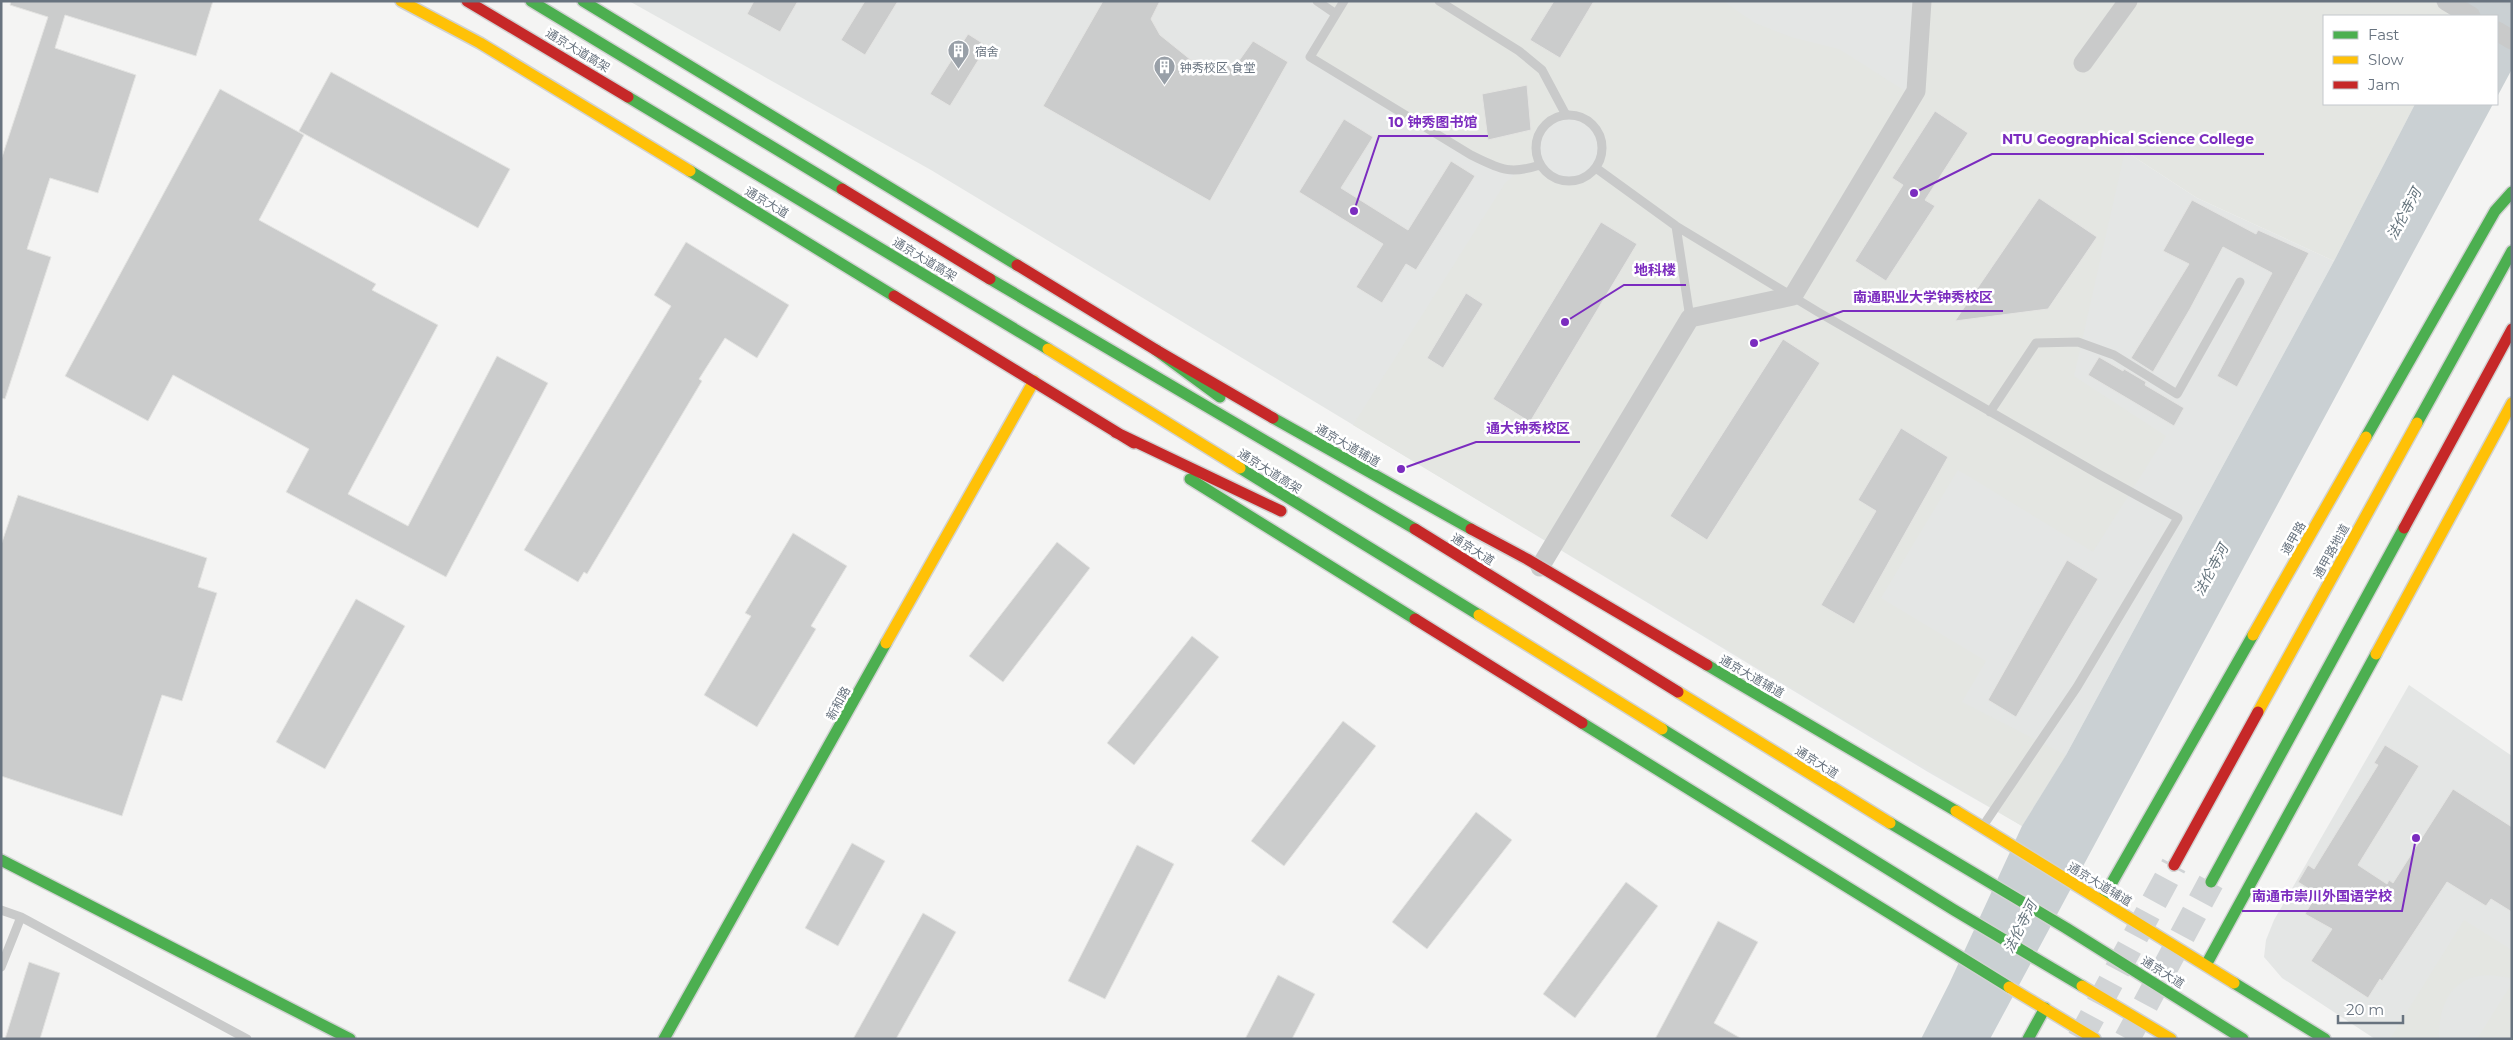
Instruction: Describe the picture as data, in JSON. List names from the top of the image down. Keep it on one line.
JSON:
{"streets":{"main road":["通京大道高架","通京大道","通京大道辅道","通甲路","通甲路地道","新和路"]},"crossings":[["通京大道高架","通京大道"],["通京大道","新和路"],["通京大道辅道","通甲路"]],"water":["法伦寺河"],"places":{"building":["宿舍","钟秀校区 食堂"],"other":["NTU Geographical Science College","10 钟秀图书馆","地科楼","南通职业大学钟秀校区","通大钟秀校区","南通市崇川外国语学校"]},"legend":["Fast","Slow","Jam"],"scale_bar":"20 m"}
